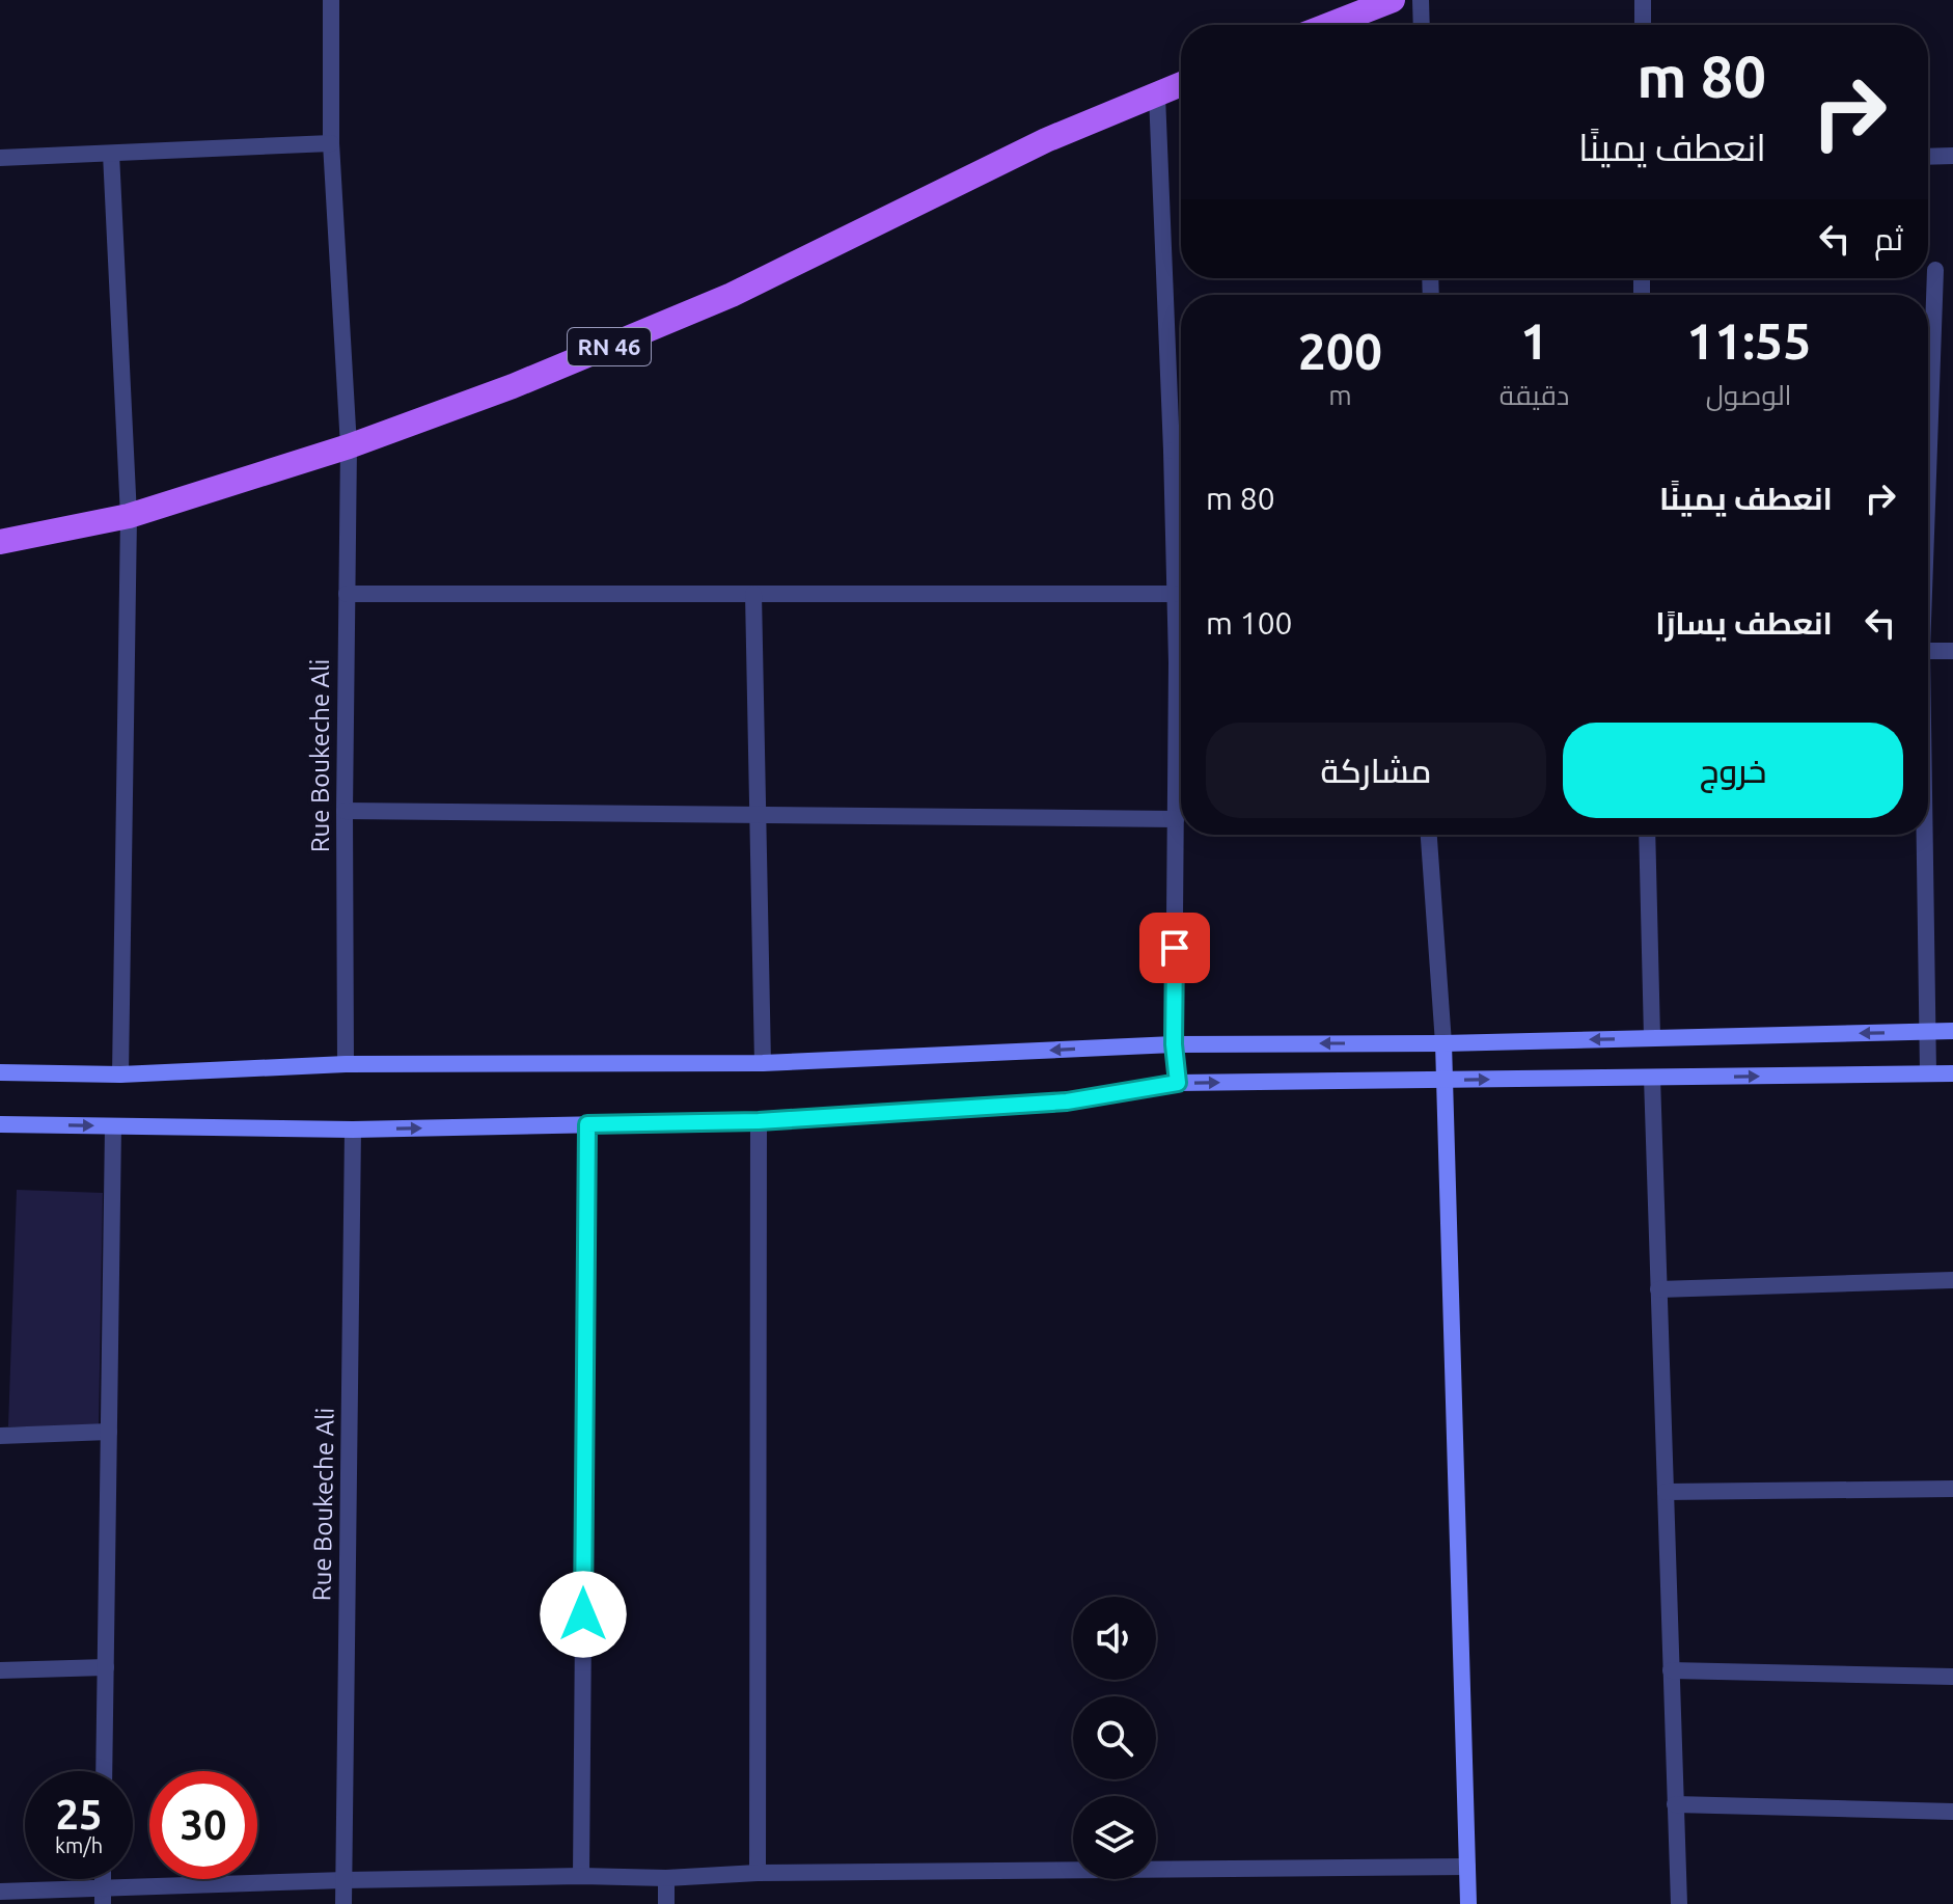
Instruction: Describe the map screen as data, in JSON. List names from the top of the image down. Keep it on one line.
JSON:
{"streets":{"main road":["RN 46"],"street":["Rue Boukeche Ali"]},"crossings":[["RN 46","Rue Boukeche Ali"]],"page":{"turn":["80 m","انعطف يمينًا"],"then":"ثم","eta":["11:55","الوصول","1","دقيقة","200","m"],"list":[{"name":"انعطف يمينًا","value":"80 m"},{"name":"انعطف يسارًا","value":"100 m"}],"buttons":["خروج","مشاركة"],"speed":"25 km/h","limit":"30"}}
